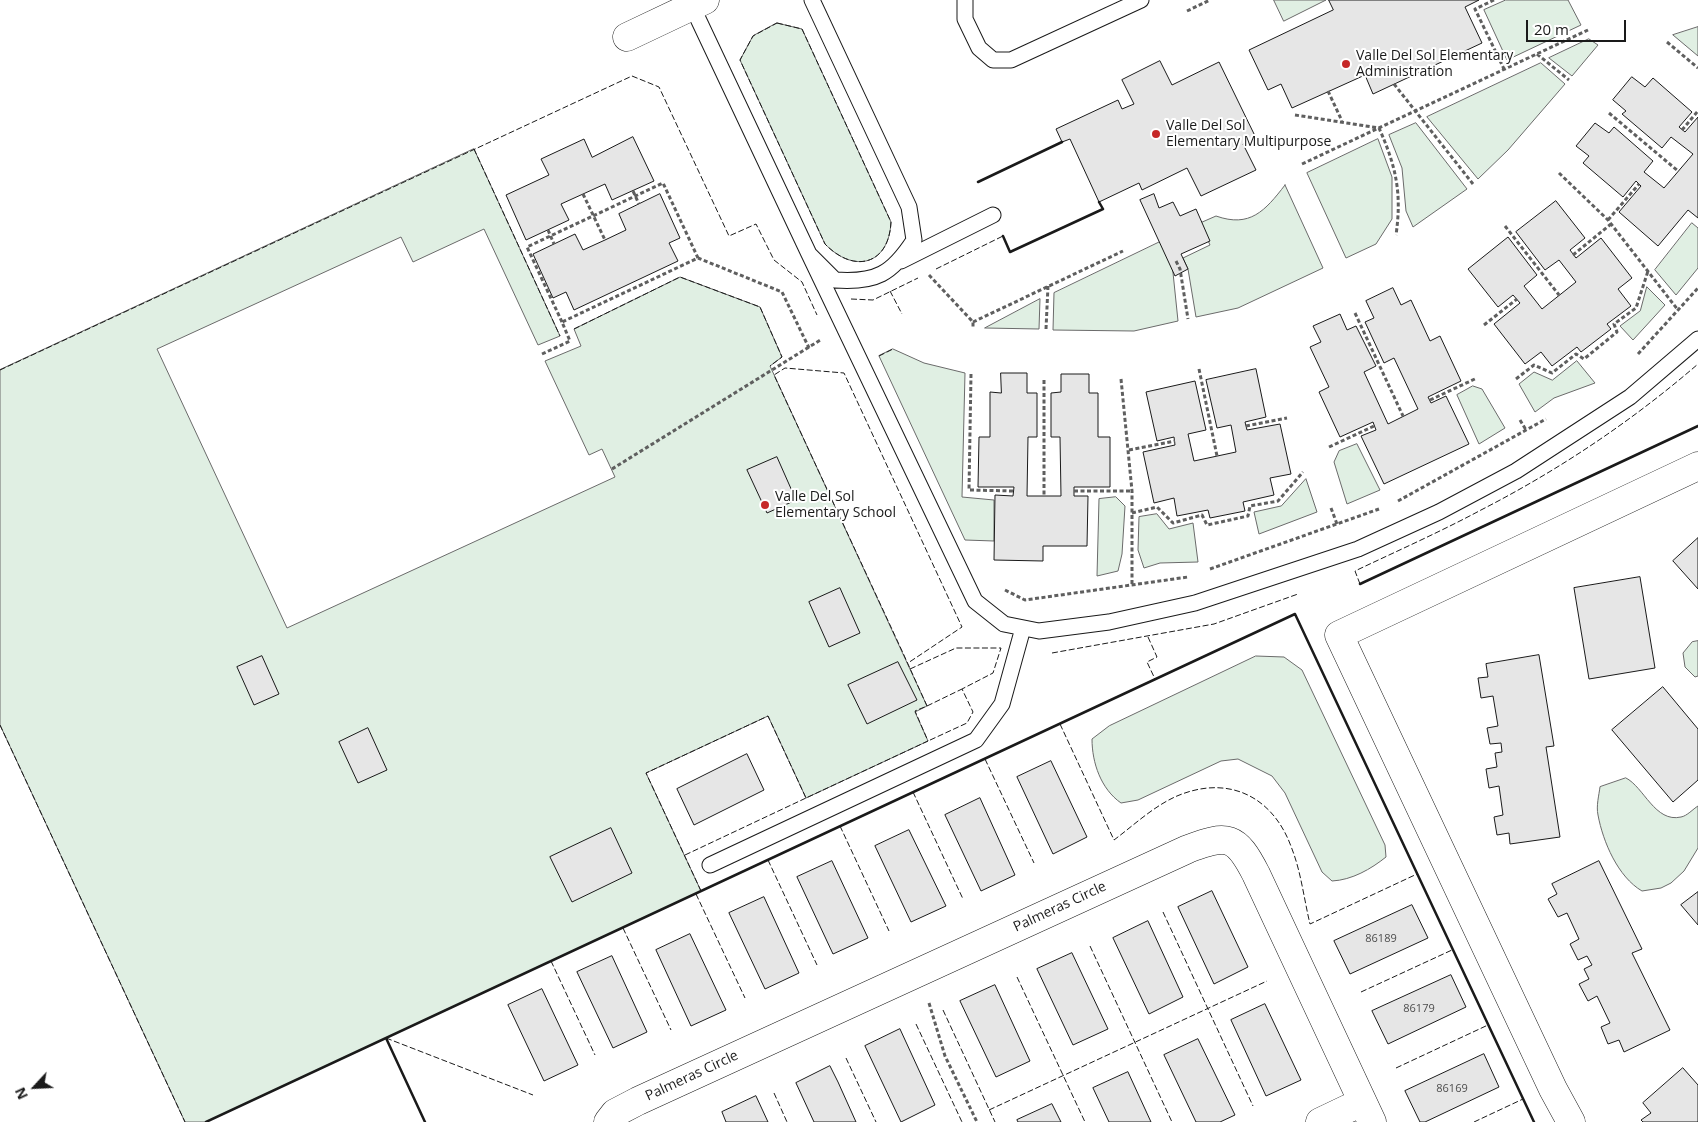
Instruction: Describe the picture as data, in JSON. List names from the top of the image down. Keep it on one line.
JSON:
{"streets":{"street":["Palmeras Circle"]},"places":["Valle Del Sol Elementary Administration","Valle Del Sol Elementary Multipurpose","Valle Del Sol Elementary School"],"house_numbers":["86189","86179","86169"],"scale_bar":"20 m","north":"bottom left"}
